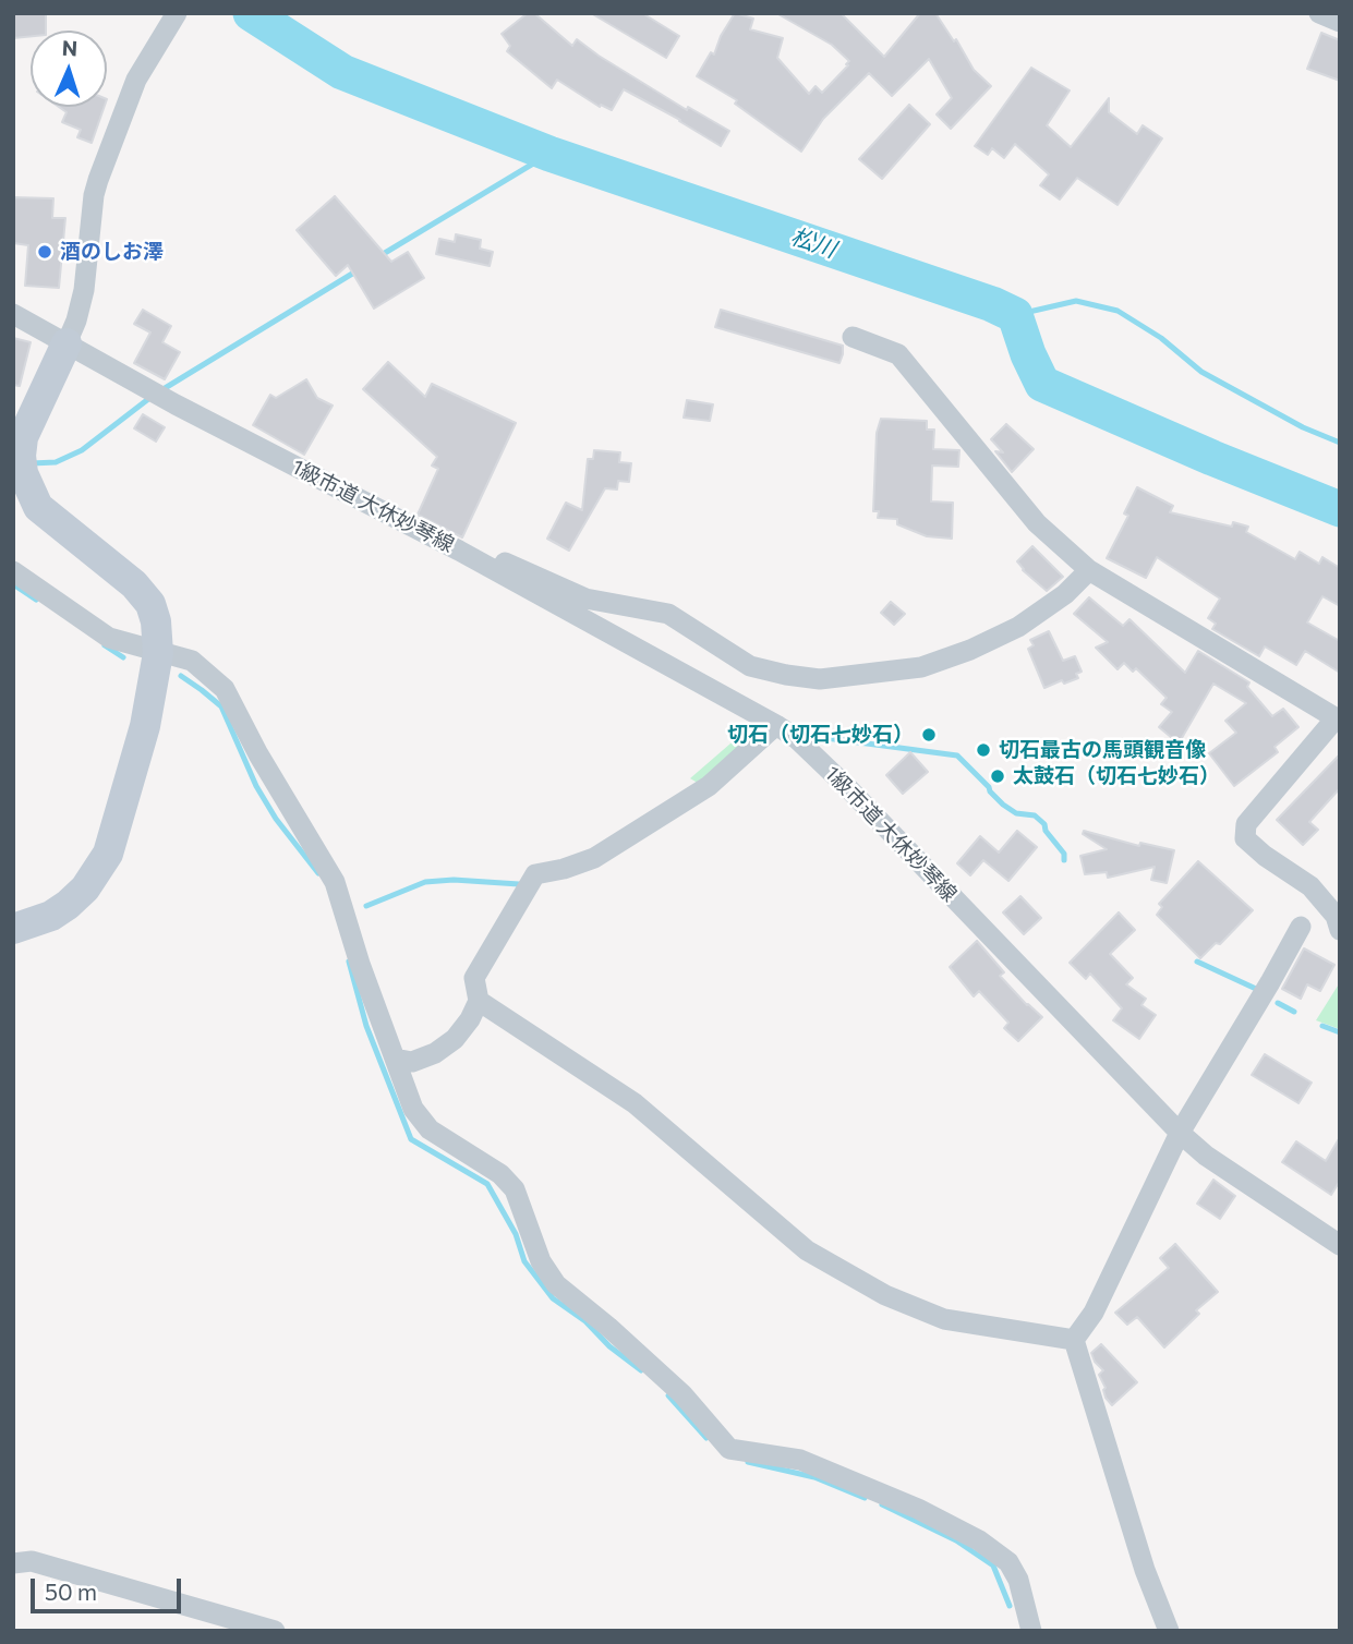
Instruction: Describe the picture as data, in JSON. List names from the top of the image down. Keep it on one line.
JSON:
{"streets":{"street":["1級市道 大休妙琴線"]},"water":["松川"],"places":["酒のしお澤","切石（切石七妙石）","切石最古の馬頭観音像","太鼓石（切石七妙石）"],"scale_bar":"50 m","north":"top"}
